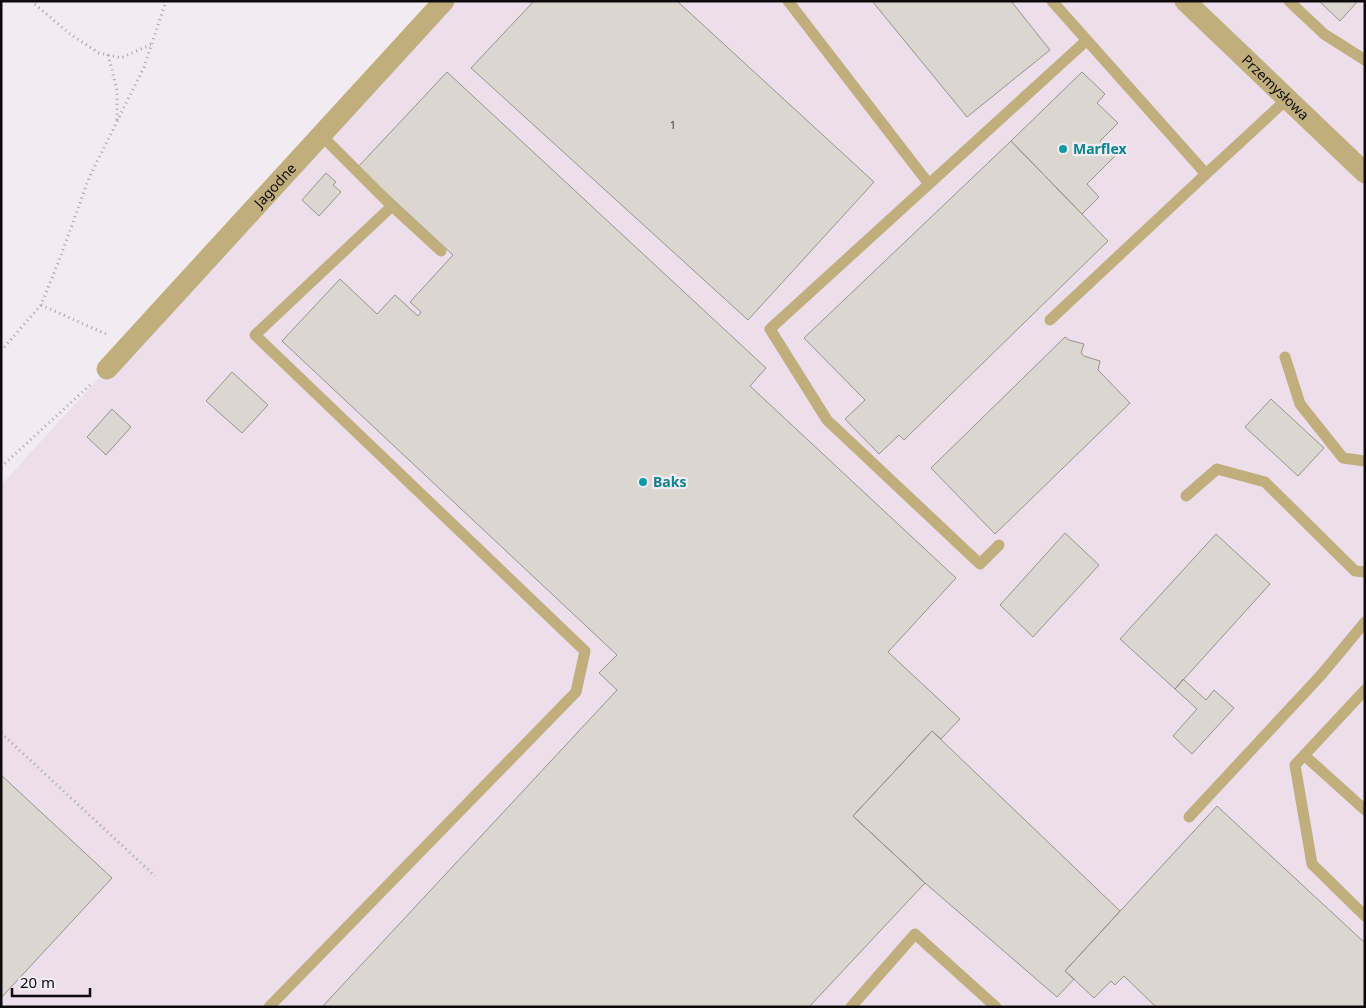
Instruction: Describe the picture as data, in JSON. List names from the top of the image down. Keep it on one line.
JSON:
{"streets":{"street":["Przemysłowa","Jagodne"]},"places":["Marflex","Baks"],"house_numbers":["1"],"scale_bar":"20 m"}
